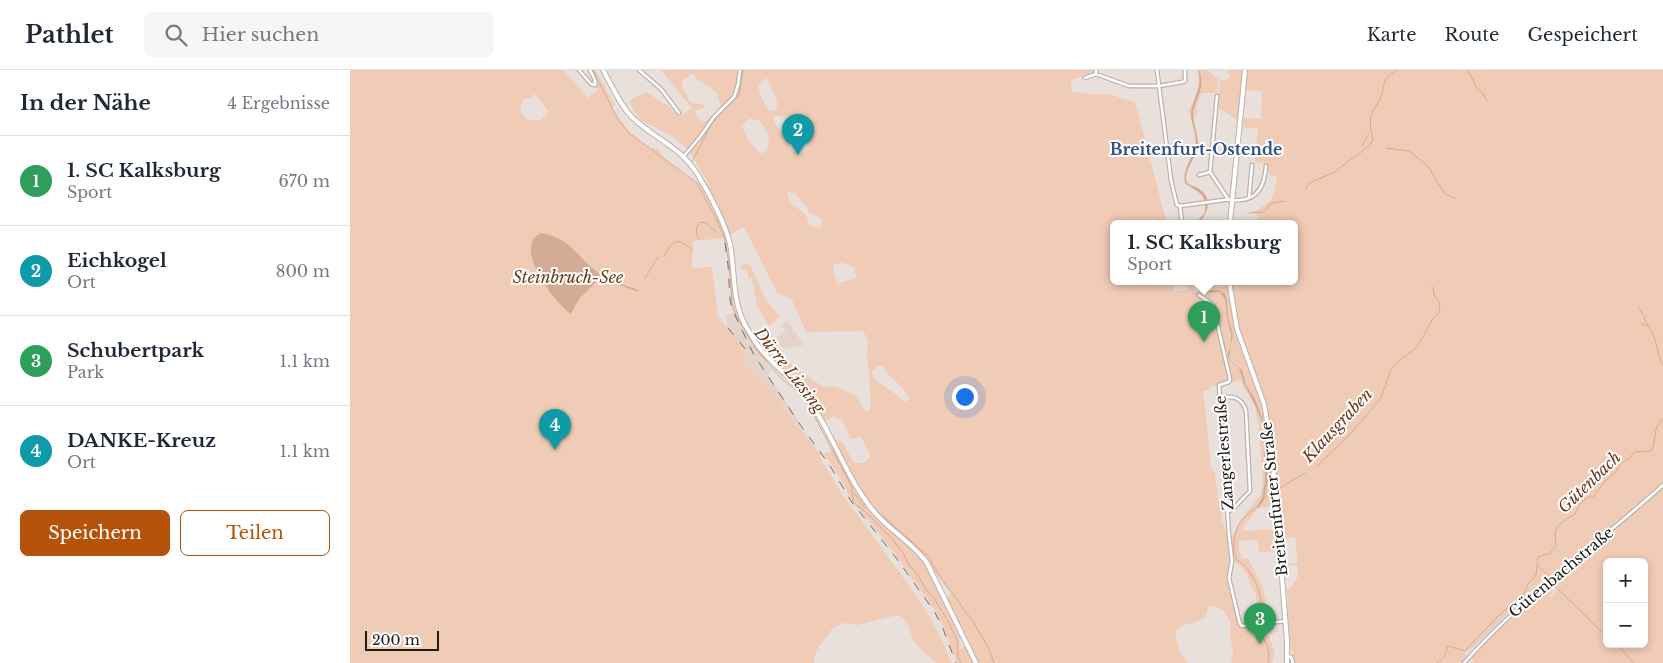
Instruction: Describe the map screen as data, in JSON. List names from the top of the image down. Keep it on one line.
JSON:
{"streets":{"main road":["Breitenfurter Straße"],"street":["Zangerlestraße","Gütenbachstraße"]},"crossings":[["Zangerlestraße","Breitenfurter Straße"]],"districts":["Breitenfurt-Ostende"],"water":["Steinbruch-See","Dürre Liesing","Klausgraben","Gütenbach"],"scale_bar":"200 m","page":{"header":"Pathlet","search":"Hier suchen","nav":["Karte","Route","Gespeichert"],"heading":["In der Nähe","4 Ergebnisse"],"pins":["2","1","4","3"],"list":[{"mark":"1","name":"1. SC Kalksburg","note":"Sport","value":"670 m"},{"mark":"2","name":"Eichkogel","note":"Ort","value":"800 m"},{"mark":"3","name":"Schubertpark","note":"Park","value":"1.1 km"},{"mark":"4","name":"DANKE-Kreuz","note":"Ort","value":"1.1 km"}],"popup":["1. SC Kalksburg","Sport"],"buttons":["Speichern","Teilen"],"map_buttons":["+","−"],"scale":"200 m"}}
